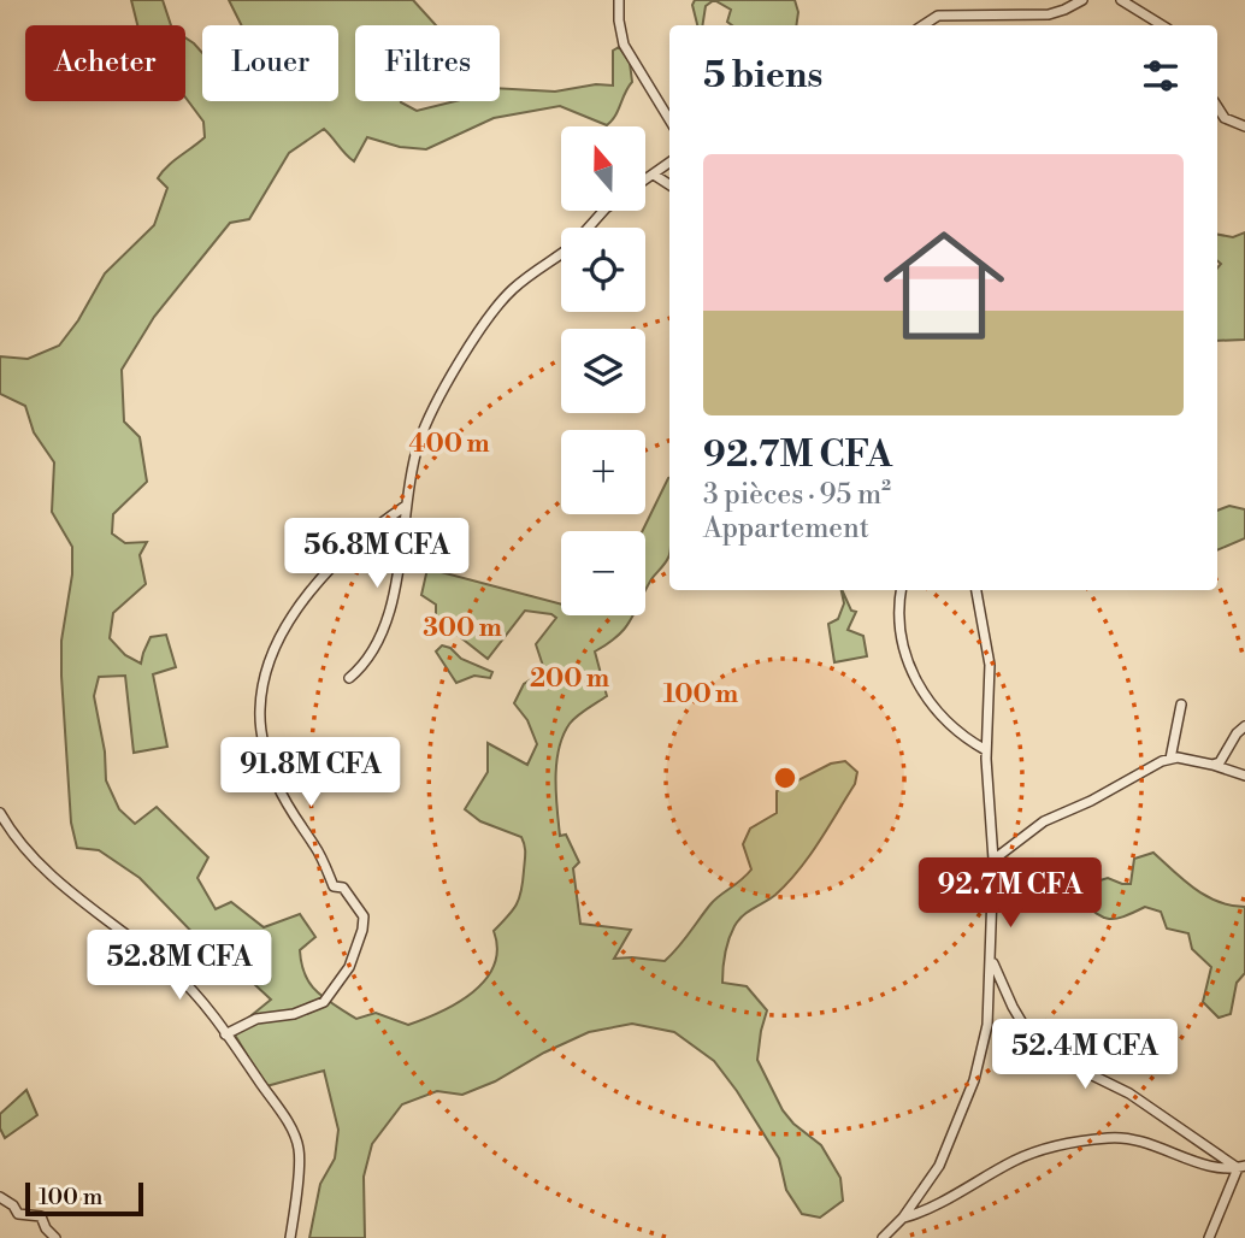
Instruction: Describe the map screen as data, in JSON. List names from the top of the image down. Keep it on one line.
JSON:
{"scale_bar":"100 m","north":"top","page":{"chip":["Acheter","Louer","Filtres"],"heading":"5 biens","map_buttons":["+","−"],"list":[{"name":"92.7M CFA","note":"3 pièces · 95 m² · Appartement"}],"price":["56.8M CFA","91.8M CFA","92.7M CFA","52.8M CFA","52.4M CFA"],"scale":"100 m"},"rings":["400 m","300 m","200 m","100 m"]}
